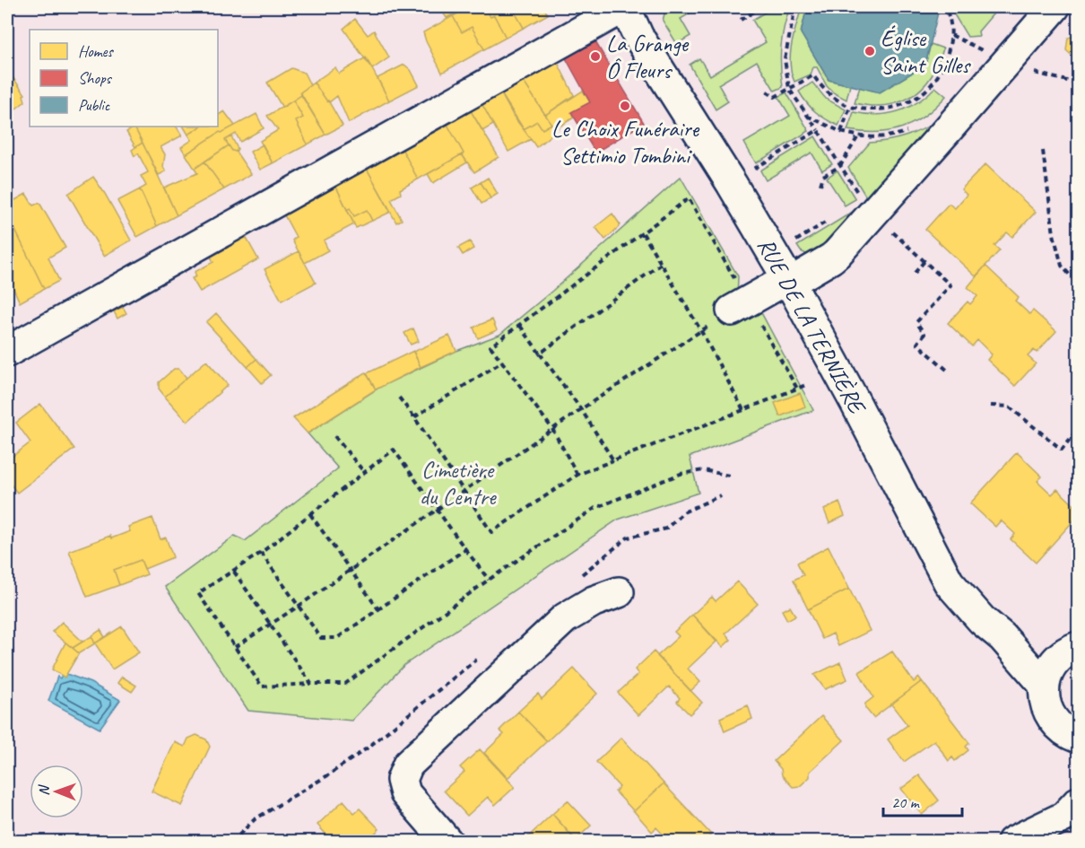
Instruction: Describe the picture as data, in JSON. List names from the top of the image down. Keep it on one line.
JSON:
{"streets":{"street":["RUE DE LA TERNIÈRE"]},"parks":["Cimetière du Centre"],"places":["Église Saint Gilles","La Grange Ô Fleurs","Le Choix Funéraire Settimio Tombini"],"legend":["Homes","Shops","Public"],"scale_bar":"20 m","north":"left"}
